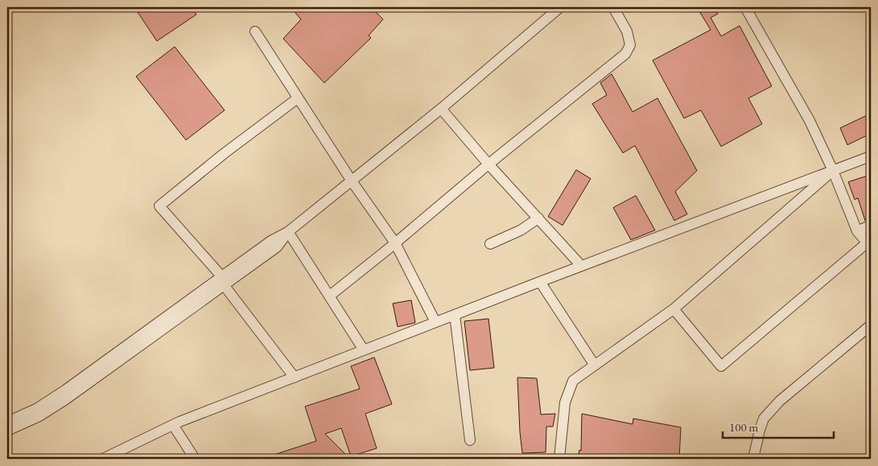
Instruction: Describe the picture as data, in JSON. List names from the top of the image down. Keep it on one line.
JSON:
{"scale_bar":"100 m"}
